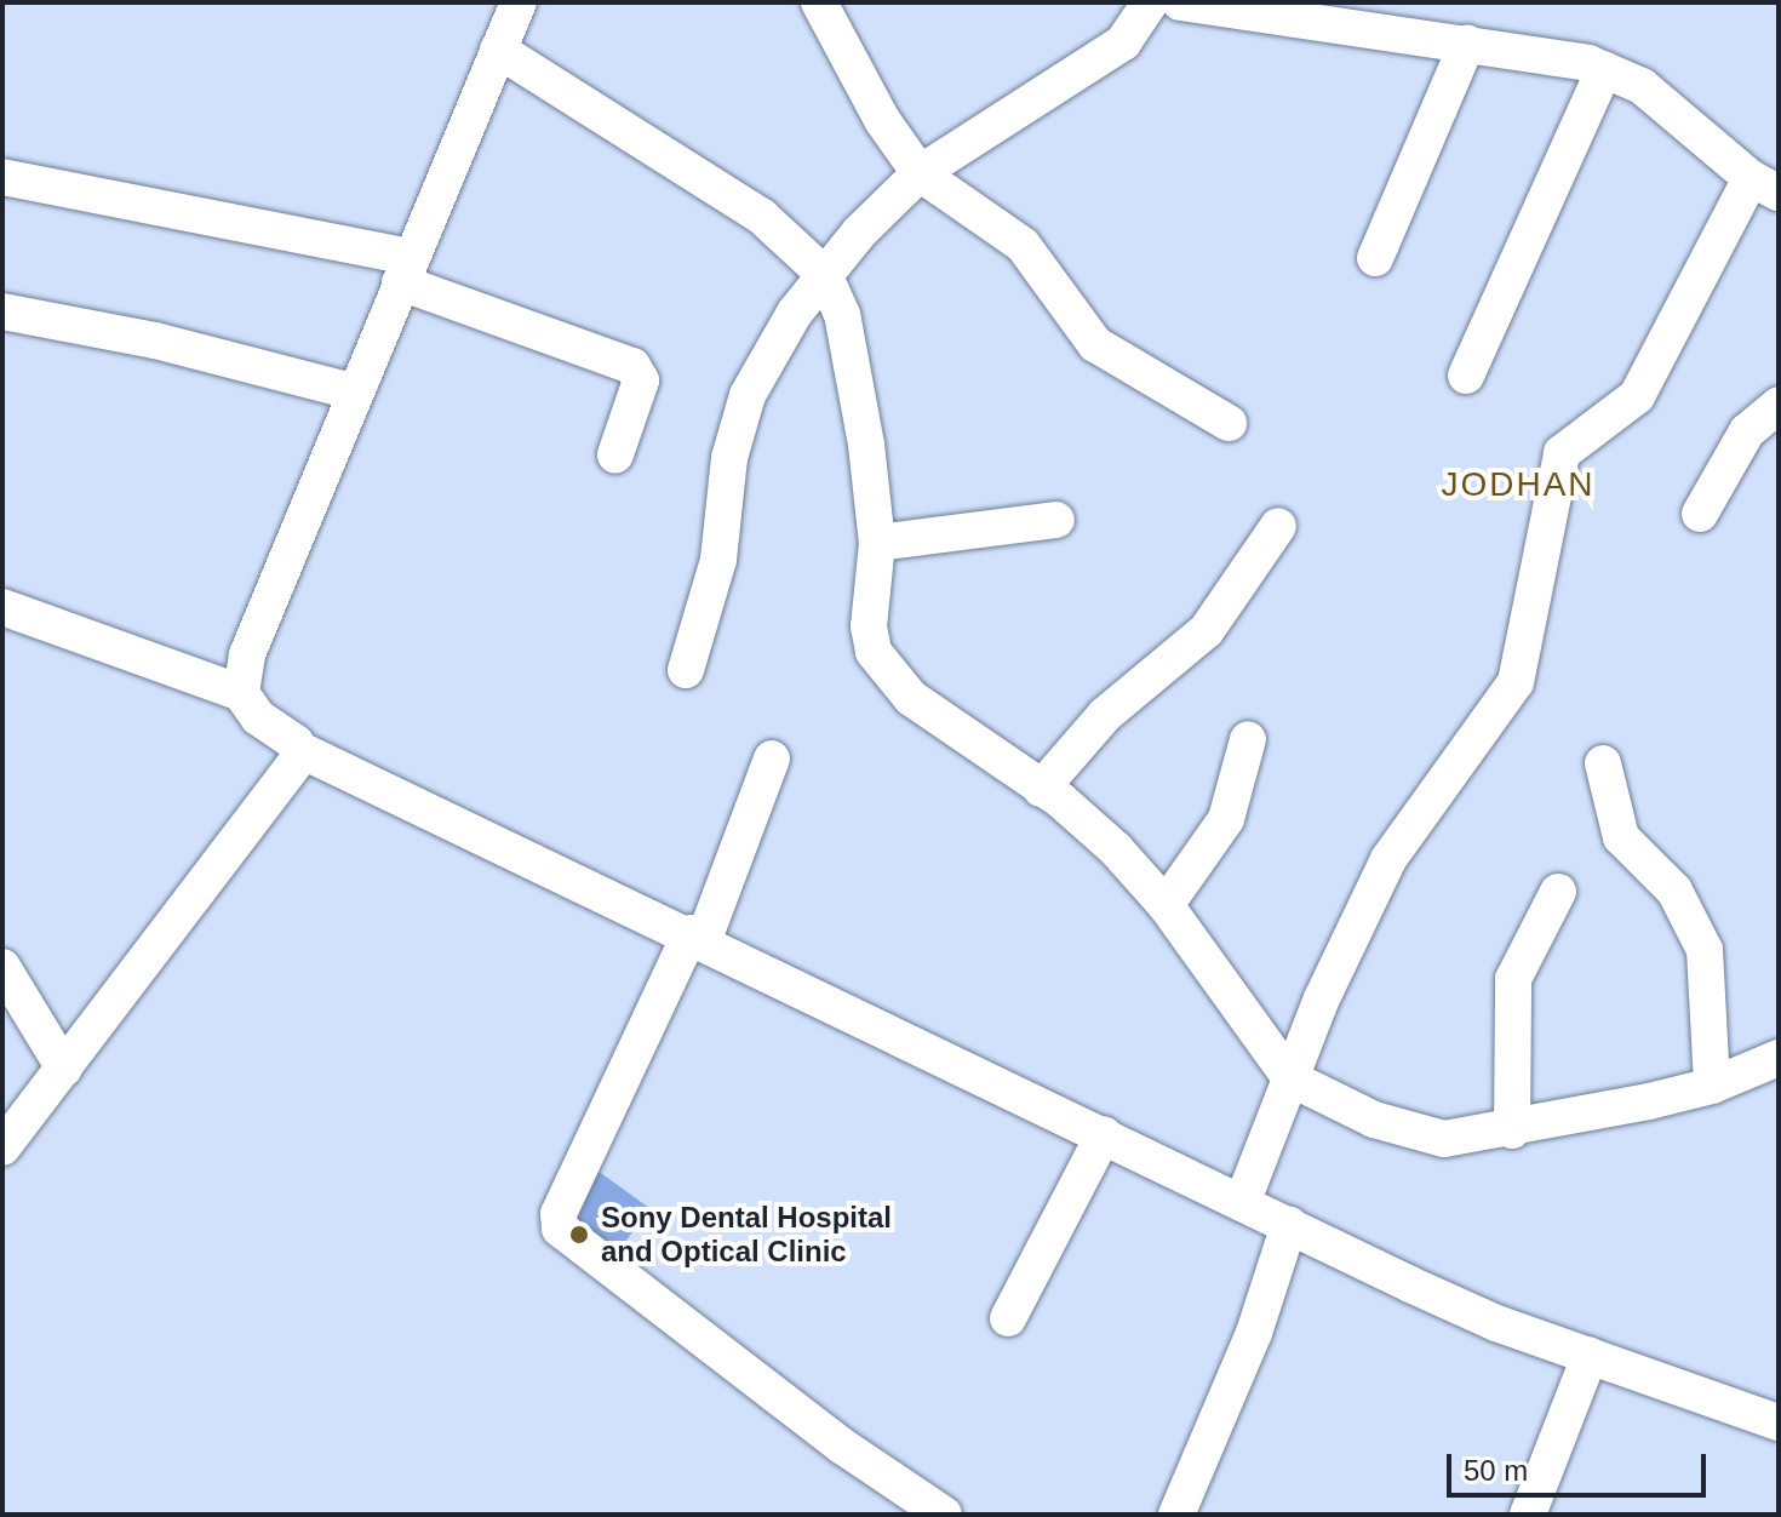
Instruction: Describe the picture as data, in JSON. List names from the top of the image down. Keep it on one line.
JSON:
{"districts":["JODHAN"],"places":["Sony Dental Hospital and Optical Clinic"],"scale_bar":"50 m"}
